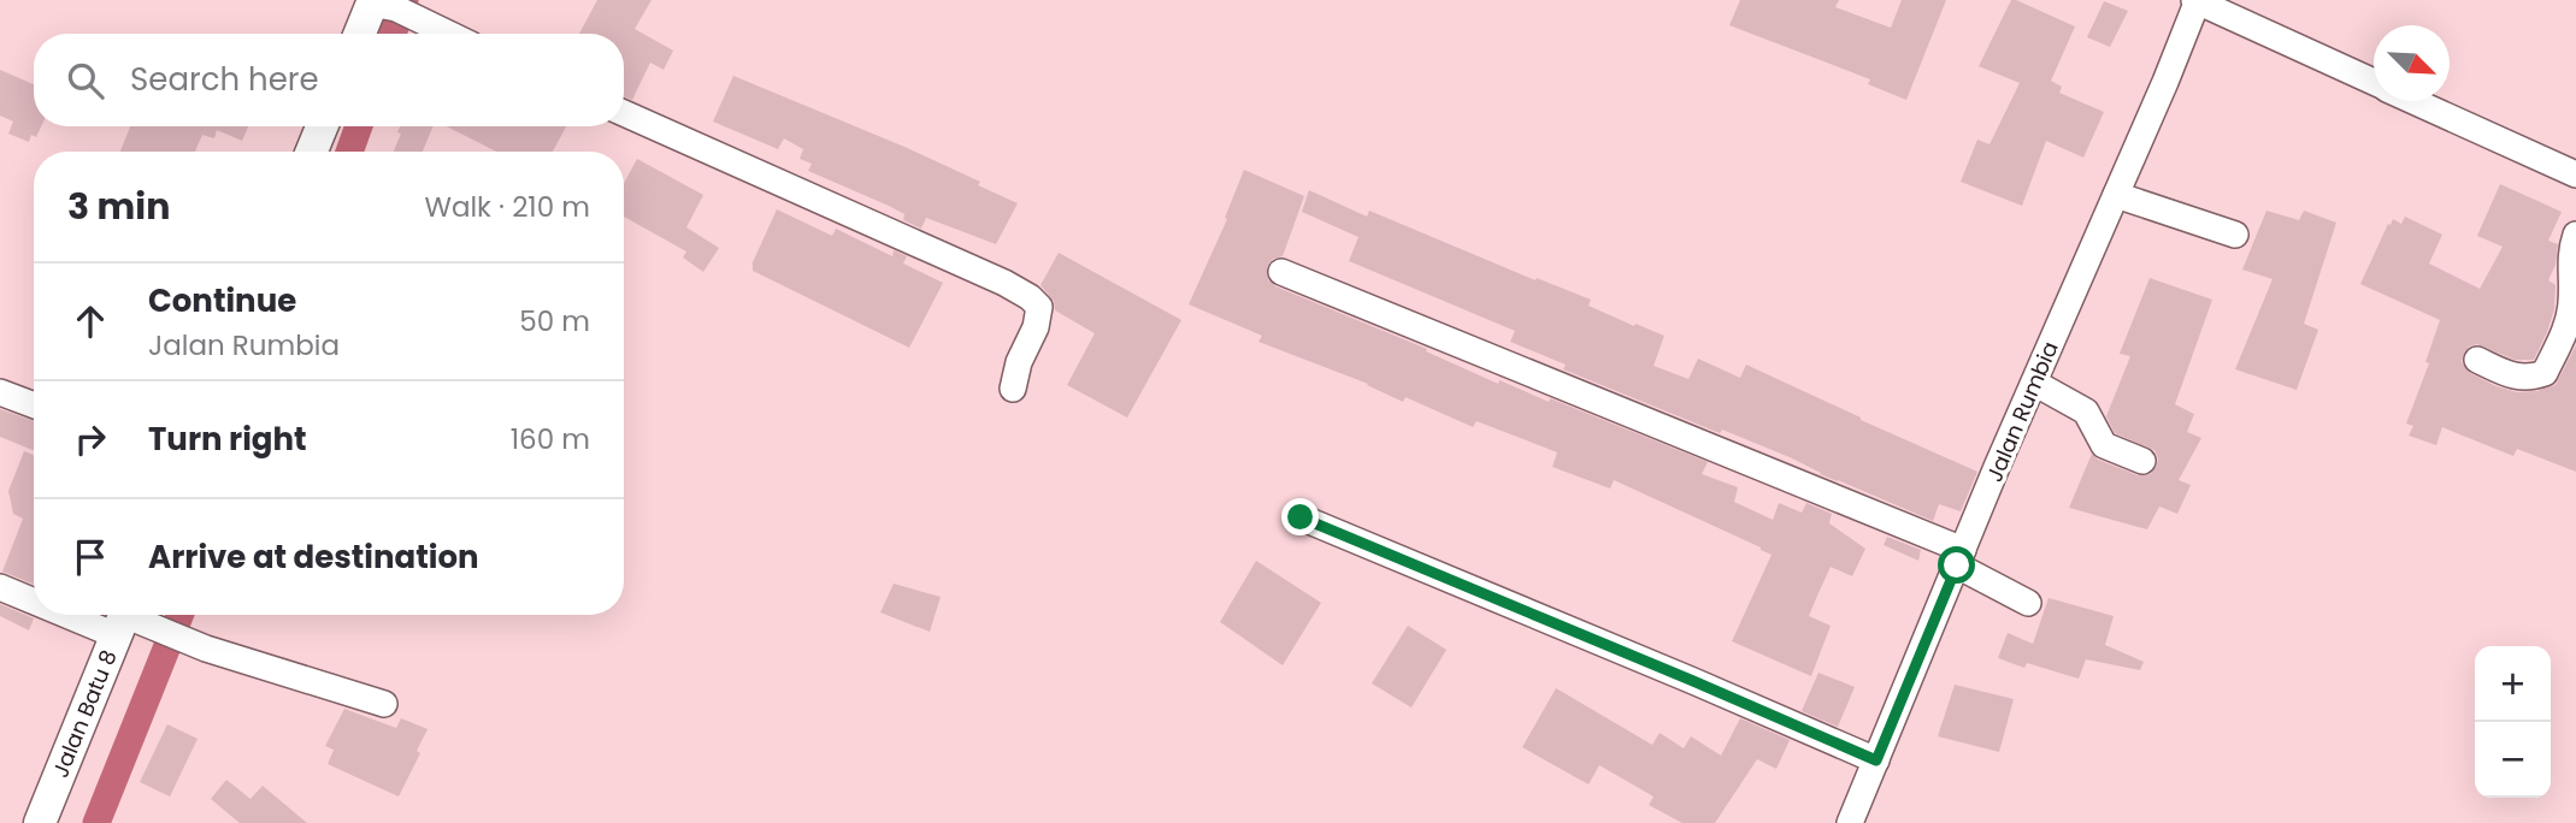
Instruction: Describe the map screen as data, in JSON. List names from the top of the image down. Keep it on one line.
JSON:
{"streets":{"street":["Jalan Rumbia","Jalan Batu 8"]},"north":"bottom right","page":{"search":"Search here","heading":["3 min","Walk · 210 m"],"list":[["Continue","Jalan Rumbia","50 m"],["Turn right","160 m"],"Arrive at destination"],"map_buttons":["+","−"]}}
